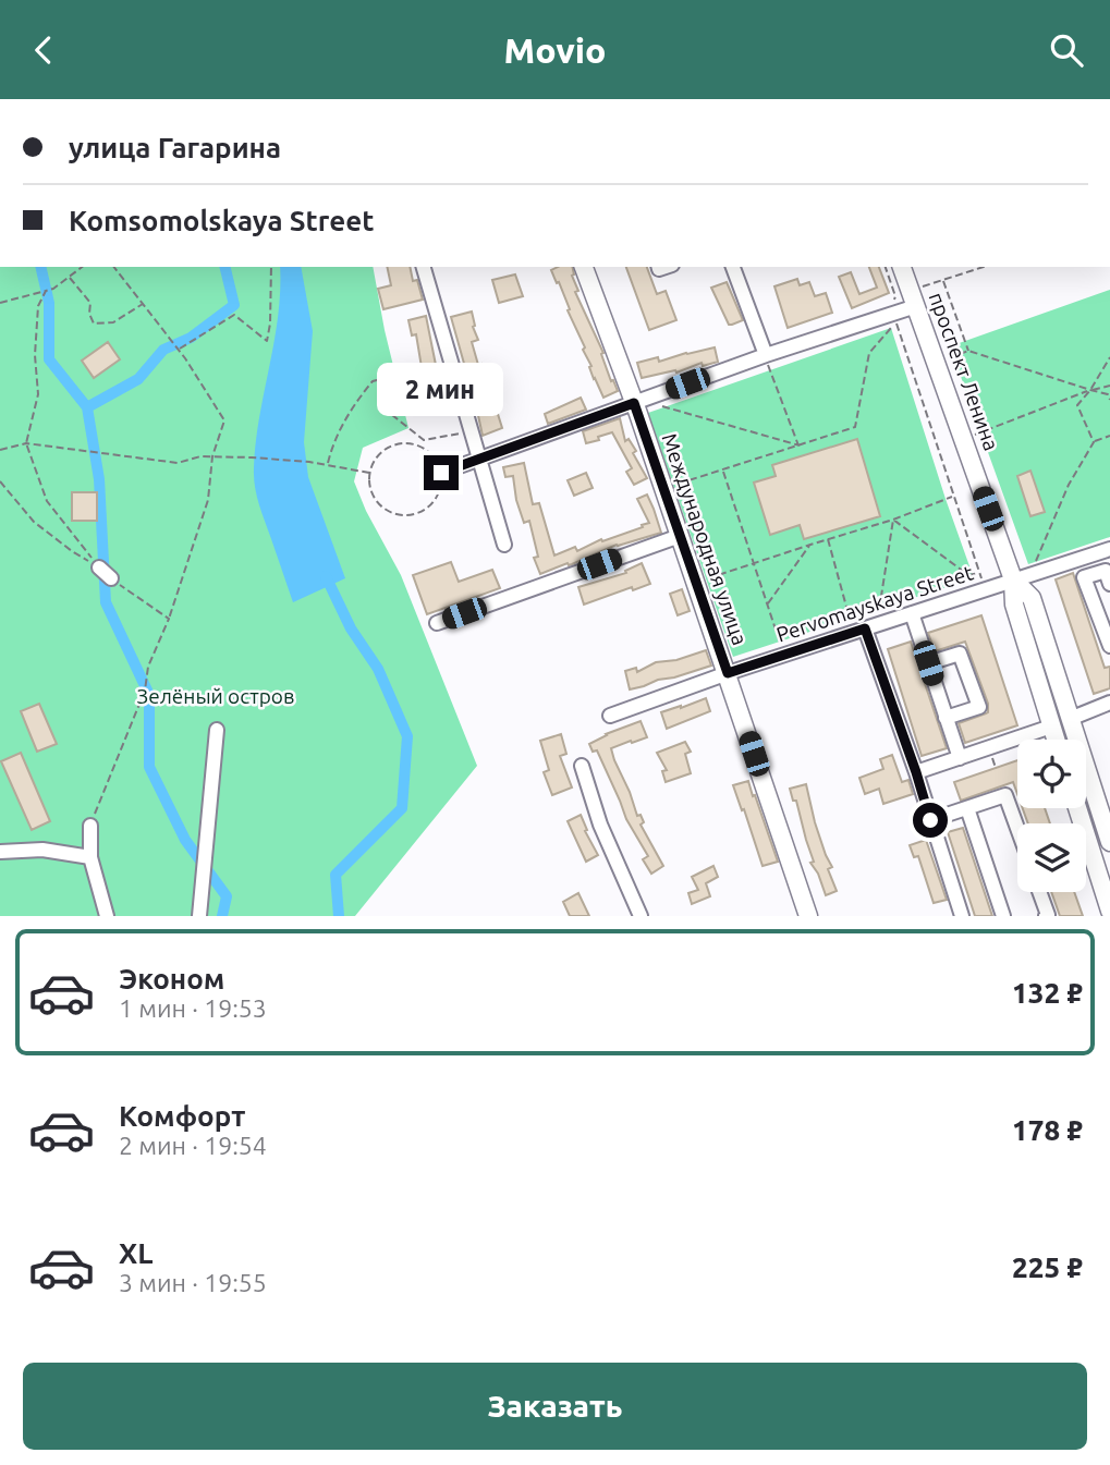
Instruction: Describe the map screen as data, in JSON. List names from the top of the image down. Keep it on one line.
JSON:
{"streets":{"main road":["проспект Ленина","Международная улица"],"street":["Pervomayskaya Street"]},"crossings":[["проспект Ленина","Pervomayskaya Street"],["Международная улица","Pervomayskaya Street"]],"parks":["Зелёный остров"],"page":{"header":"Movio","banner":["улица Гагарина","Komsomolskaya Street"],"bubble":"2 мин","list":[{"name":"Эконом","note":"1 мин · 19:53","value":"132 ₽"},{"name":"Комфорт","note":"2 мин · 19:54","value":"178 ₽"},{"name":"XL","note":"3 мин · 19:55","value":"225 ₽"}],"buttons":"Заказать"}}
